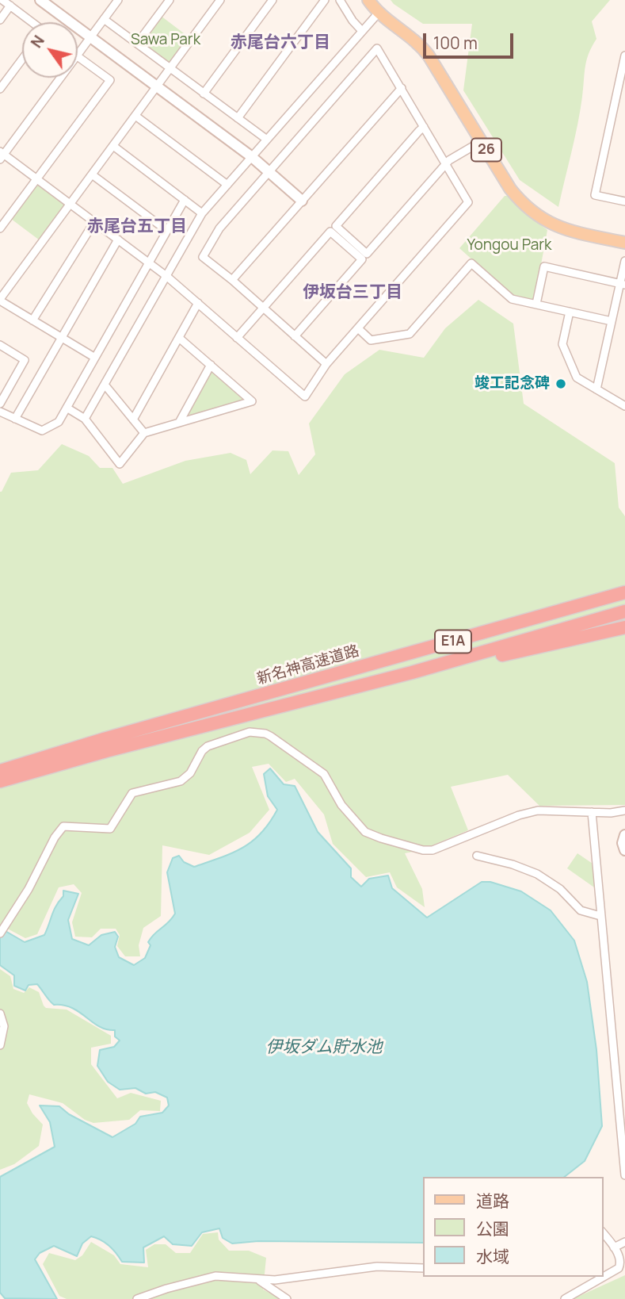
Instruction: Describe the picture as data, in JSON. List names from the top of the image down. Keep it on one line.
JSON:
{"streets":{"highway":["E1A","新名神高速道路"],"main road":["26"]},"districts":["赤尾台六丁目","赤尾台五丁目","伊坂台三丁目"],"water":["伊坂ダム貯水池"],"parks":["Sawa Park","Yongou Park"],"places":["竣工記念碑"],"legend":["道路","公園","水域"],"scale_bar":"100 m","north":"top left"}
